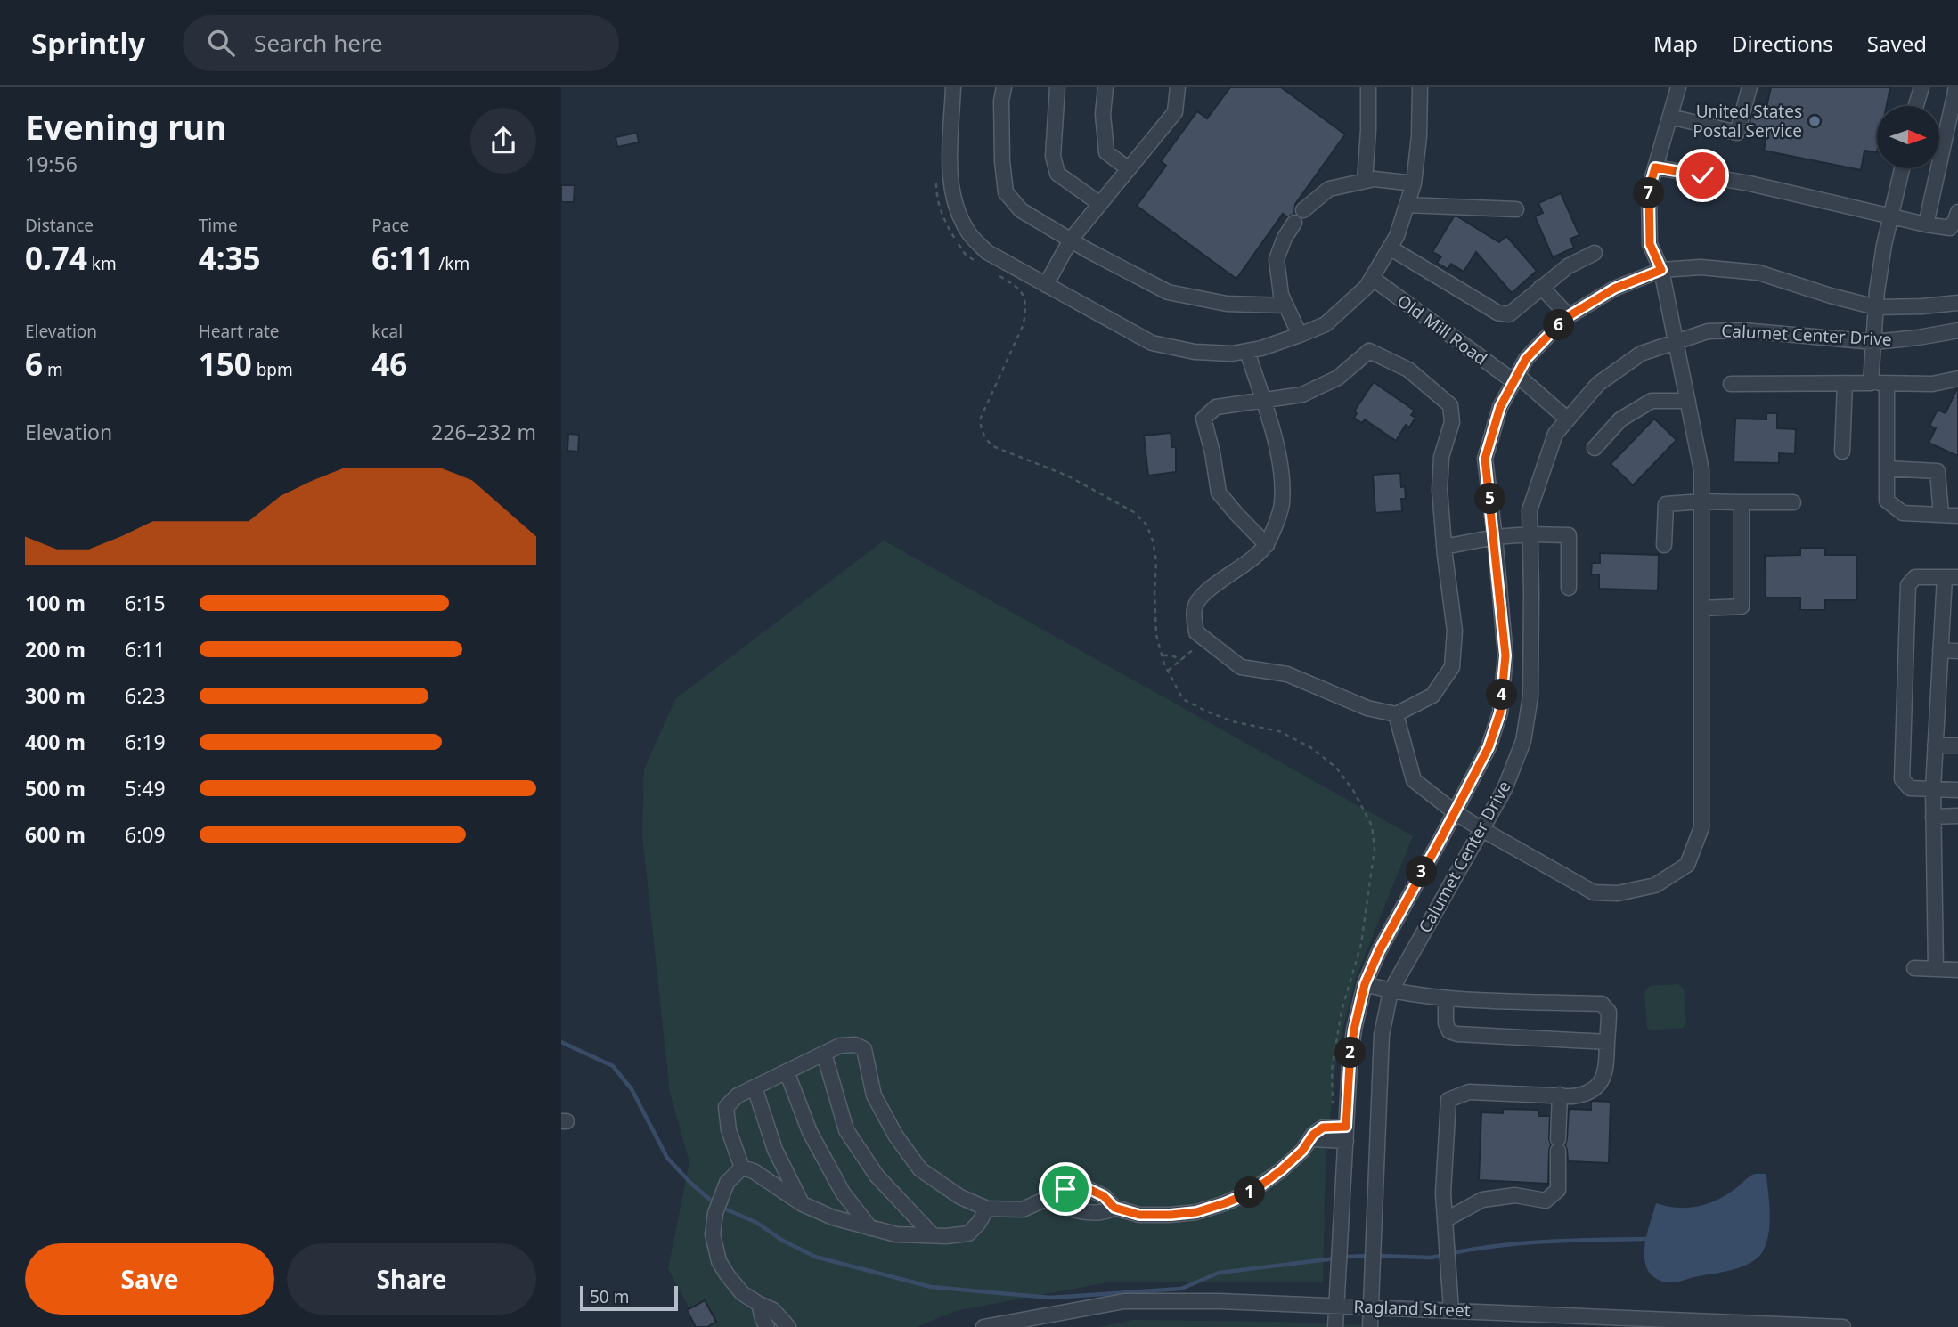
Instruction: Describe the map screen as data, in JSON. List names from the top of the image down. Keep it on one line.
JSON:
{"streets":{"street":["Old Mill Road","Calumet Center Drive","Ragland Street"]},"crossings":[["Old Mill Road","Calumet Center Drive"],["Calumet Center Drive","Ragland Street"]],"places":["United States Postal Service"],"scale_bar":"50 m","north":"right","page":{"header":"Sprintly","search":"Search here","nav":["Map","Directions","Saved"],"heading":["Evening run","19:56"],"pins":["7","6","5","4","3","2","1"],"stats":[["Distance","0.74 km"],["Time","4:35"],["Pace","6:11 /km"],["Elevation","6 m"],["Heart rate","150 bpm"],["kcal","46"]],"chart":["Elevation","226–232 m"],"list":[{"name":"100 m","note":"6:15"},{"name":"200 m","note":"6:11"},{"name":"300 m","note":"6:23"},{"name":"400 m","note":"6:19"},{"name":"500 m","note":"5:49"},{"name":"600 m","note":"6:09"}],"buttons":["Save","Share"],"scale":"50 m"}}
